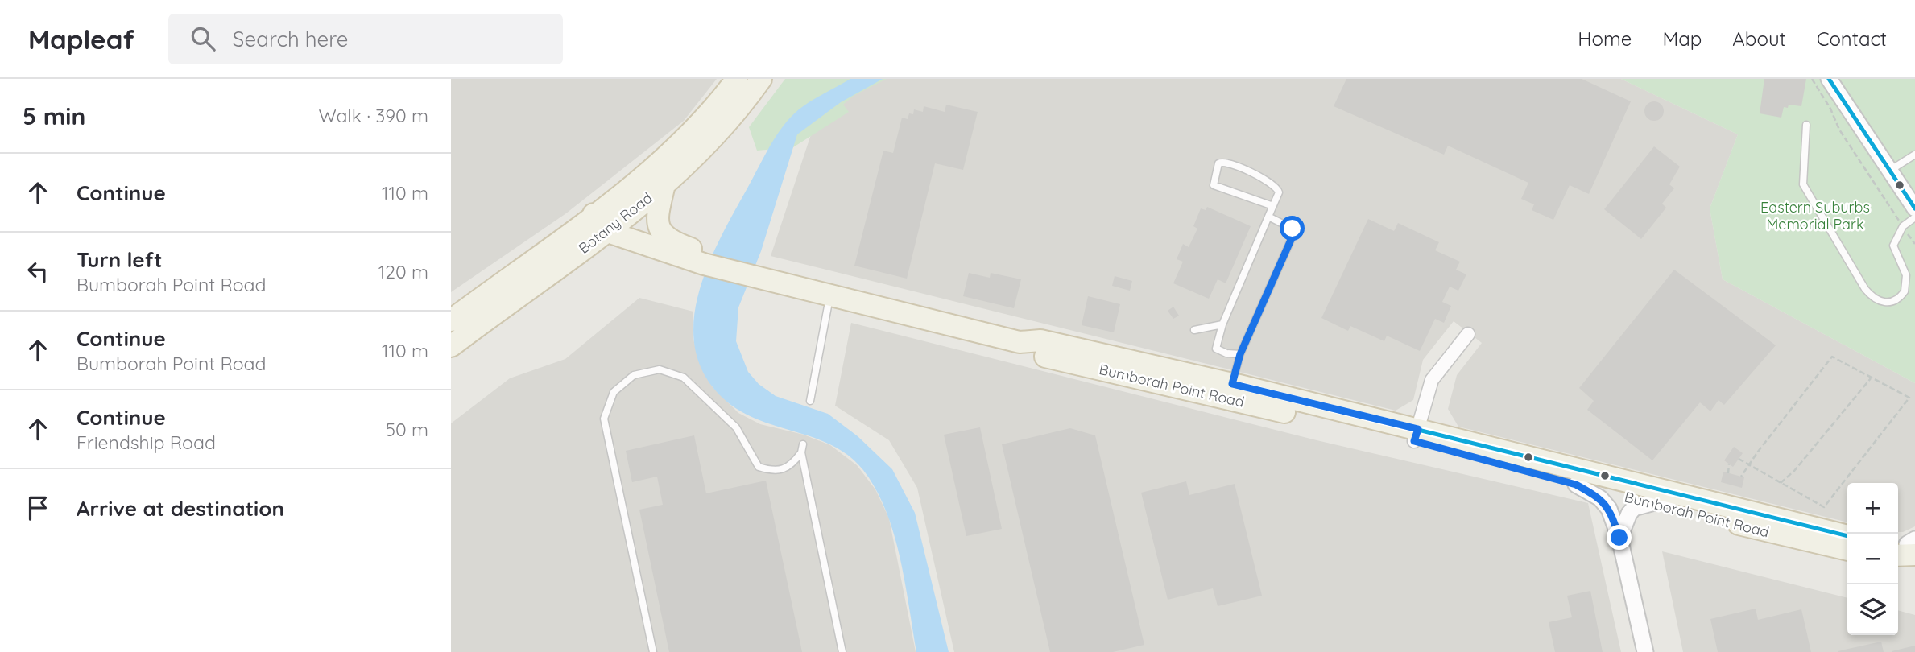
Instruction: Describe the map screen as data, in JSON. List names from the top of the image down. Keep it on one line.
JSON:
{"streets":{"main road":["Botany Road","Bumborah Point Road"]},"crossings":[["Botany Road","Bumborah Point Road"]],"parks":["Eastern Suburbs Memorial Park"],"page":{"header":"Mapleaf","search":"Search here","nav":["Home","Map","About","Contact"],"heading":["5 min","Walk · 390 m"],"list":[["Continue","110 m"],["Turn left","Bumborah Point Road","120 m"],["Continue","Bumborah Point Road","110 m"],["Continue","Friendship Road","50 m"],"Arrive at destination"],"map_buttons":["+","−"]}}
